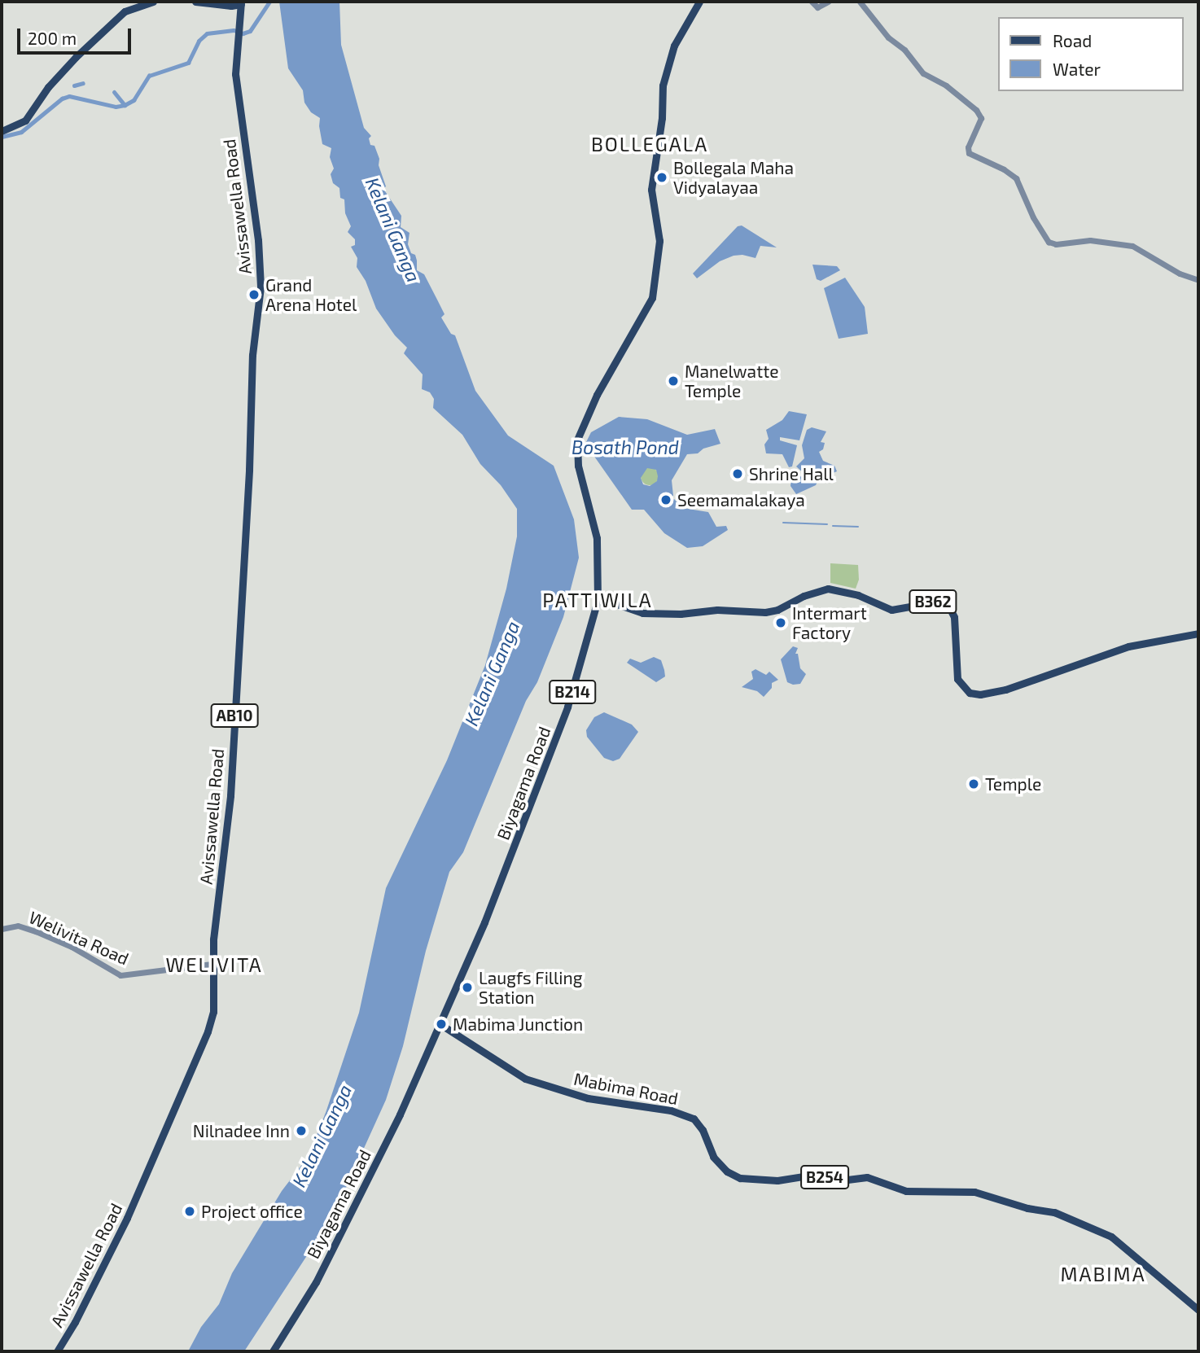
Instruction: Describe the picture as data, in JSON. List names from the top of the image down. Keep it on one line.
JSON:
{"streets":{"main road":["Avissawella Road","B362","B214","AB10","Biyagama Road","Mabima Road","B254"],"street":["Welivita Road"]},"crossings":[["Avissawella Road","Welivita Road"],["B362","Biyagama Road"],["Biyagama Road","Mabima Road"]],"districts":["BOLLEGALA","PATTIWILA","WELIVITA","MABIMA"],"water":["Kelani Ganga","Bosath Pond"],"places":["Bollegala Maha Vidyalayaa","Grand Arena Hotel","Manelwatte Temple","Shrine Hall","Seemamalakaya","Intermart Factory","Temple","Laugfs Filling Station","Mabima Junction","Nilnadee Inn","Project office"],"legend":["Road","Water"],"scale_bar":"200 m"}
